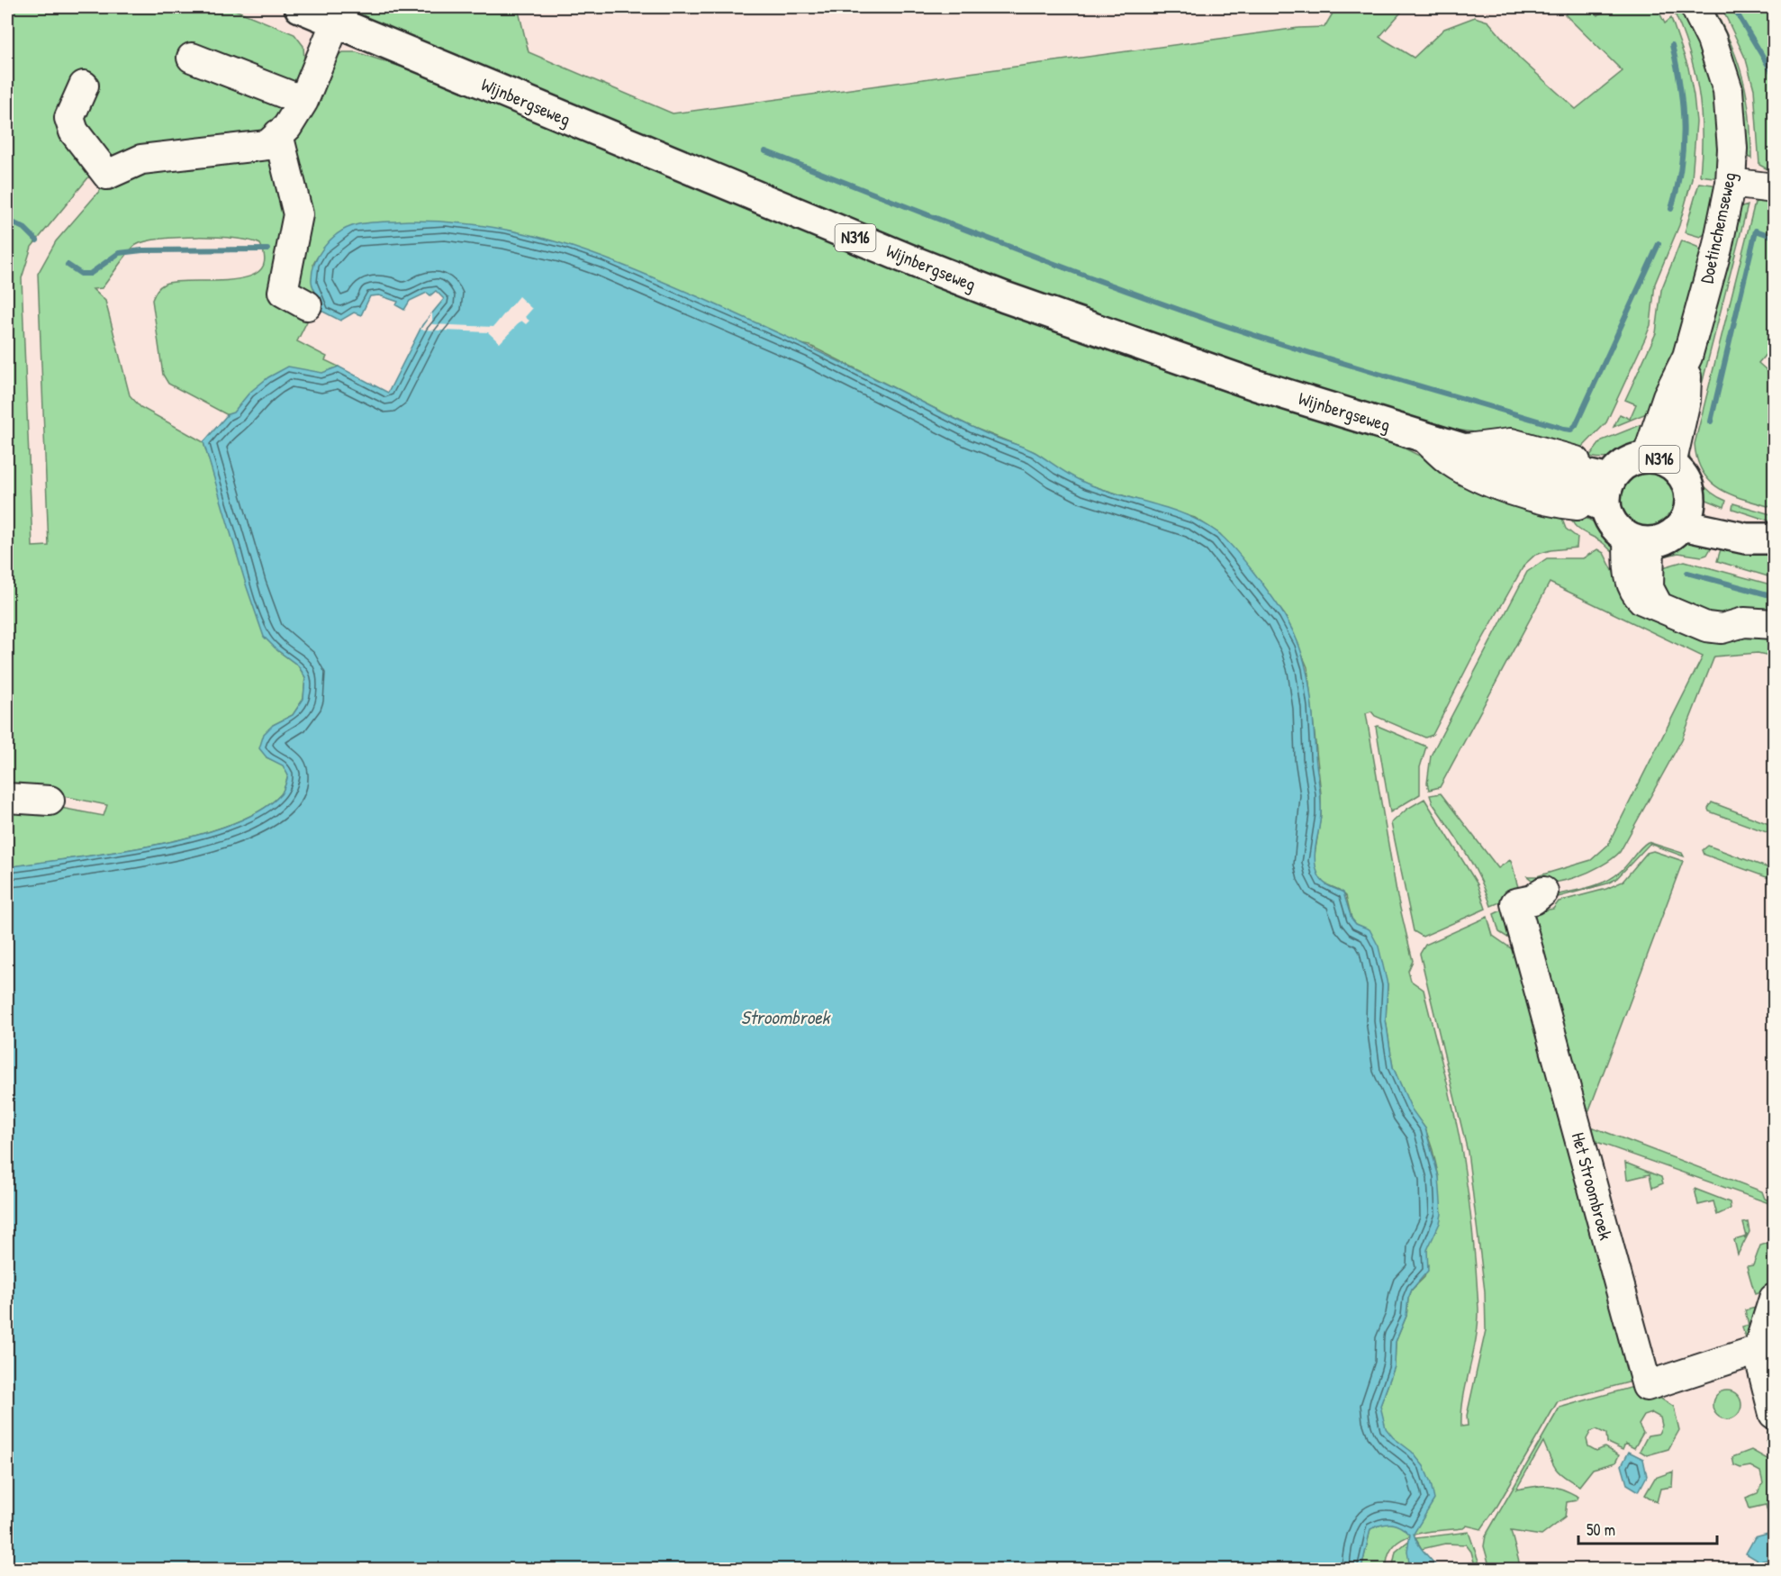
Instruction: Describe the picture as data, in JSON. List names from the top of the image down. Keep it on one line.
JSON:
{"streets":{"main road":["Wijnbergseweg","N316"],"street":["Doetinchemseweg","Het Stroombroek"]},"crossings":[["Wijnbergseweg","Doetinchemseweg"],["Wijnbergseweg","N316"],["Doetinchemseweg","N316"]],"water":["Stroombroek"],"scale_bar":"50 m"}
